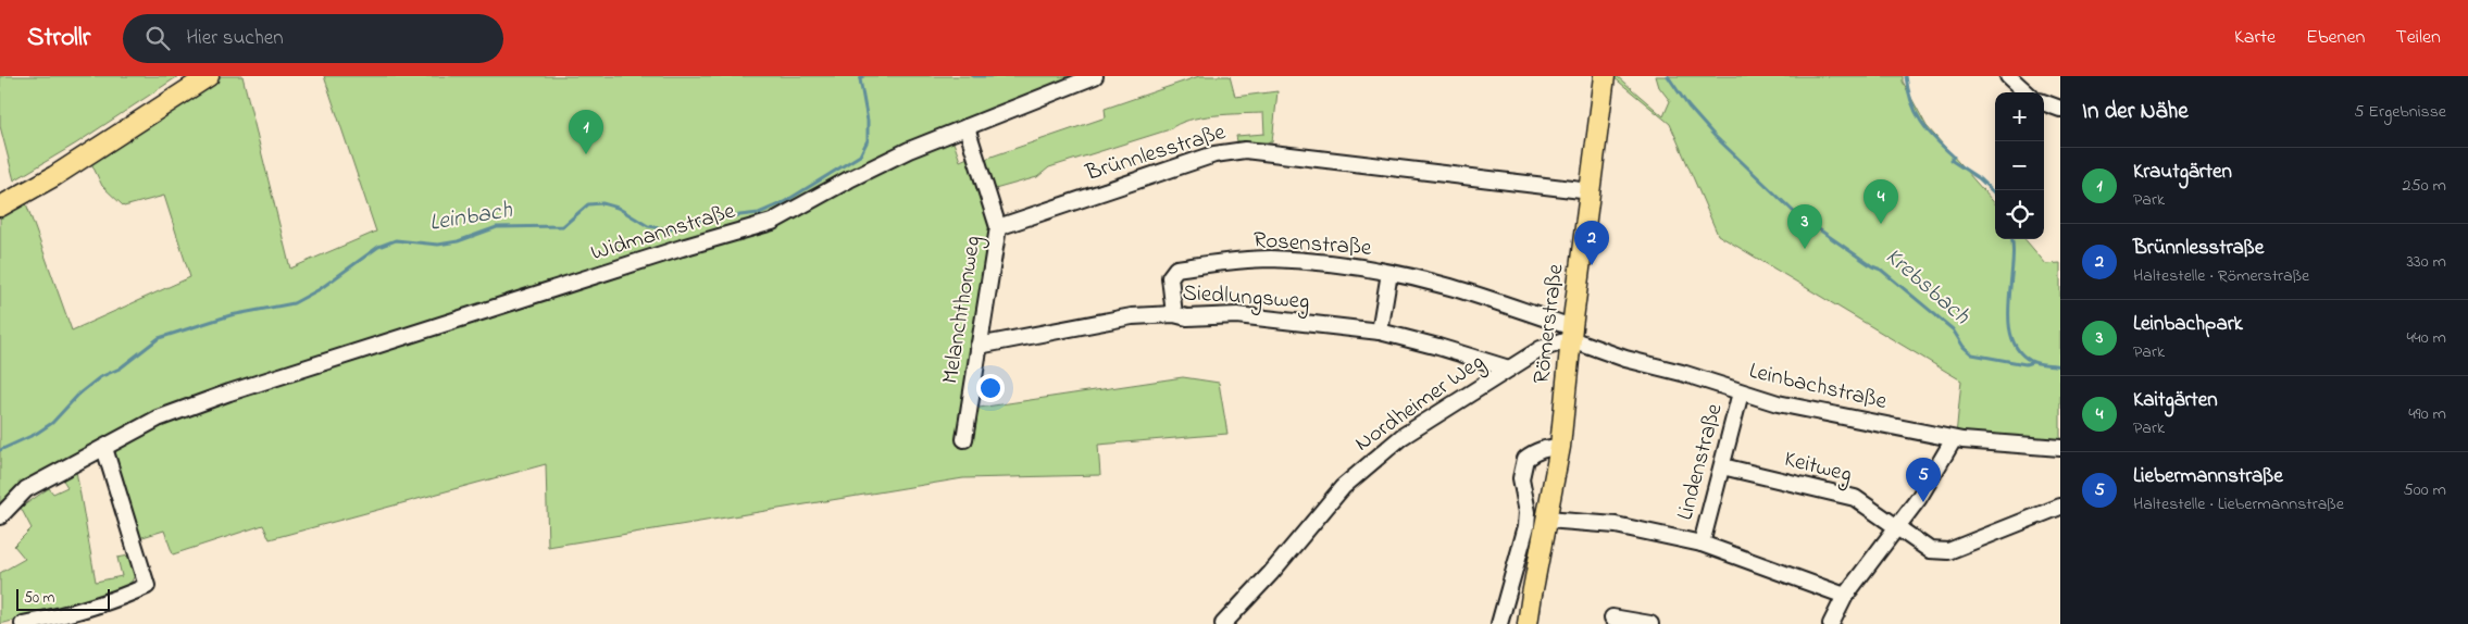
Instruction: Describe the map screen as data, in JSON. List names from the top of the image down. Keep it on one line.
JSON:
{"streets":{"main road":["Römerstraße"],"street":["Brünnlesstraße","Widmannstraße","Rosenstraße","Siedlungsweg","Melanchthonweg","Leinbachstraße","Nordheimer Weg","Lindenstraße","Keitweg"]},"crossings":[["Brünnlesstraße","Melanchthonweg"],["Brünnlesstraße","Römerstraße"],["Widmannstraße","Melanchthonweg"],["Rosenstraße","Siedlungsweg"],["Rosenstraße","Römerstraße"],["Rosenstraße","Leinbachstraße"],["Rosenstraße","Nordheimer Weg"],["Siedlungsweg","Melanchthonweg"],["Siedlungsweg","Nordheimer Weg"],["Römerstraße","Leinbachstraße"],["Römerstraße","Nordheimer Weg"],["Leinbachstraße","Nordheimer Weg"],["Leinbachstraße","Lindenstraße"],["Lindenstraße","Keitweg"]],"water":["Leinbach","Krebsbach"],"scale_bar":"50 m","page":{"header":"Strollr","search":"Hier suchen","nav":["Karte","Ebenen","Teilen"],"heading":["In der Nähe","5 Ergebnisse"],"map_buttons":["+","−"],"pins":["1","4","3","2","5"],"list":[{"mark":"1","name":"Krautgärten","note":"Park","value":"250 m"},{"mark":"2","name":"Brünnlesstraße","note":"Haltestelle · Römerstraße","value":"330 m"},{"mark":"3","name":"Leinbachpark","note":"Park","value":"440 m"},{"mark":"4","name":"Kaitgärten","note":"Park","value":"490 m"},{"mark":"5","name":"Liebermannstraße","note":"Haltestelle · Liebermannstraße","value":"500 m"}],"scale":"50 m"}}
